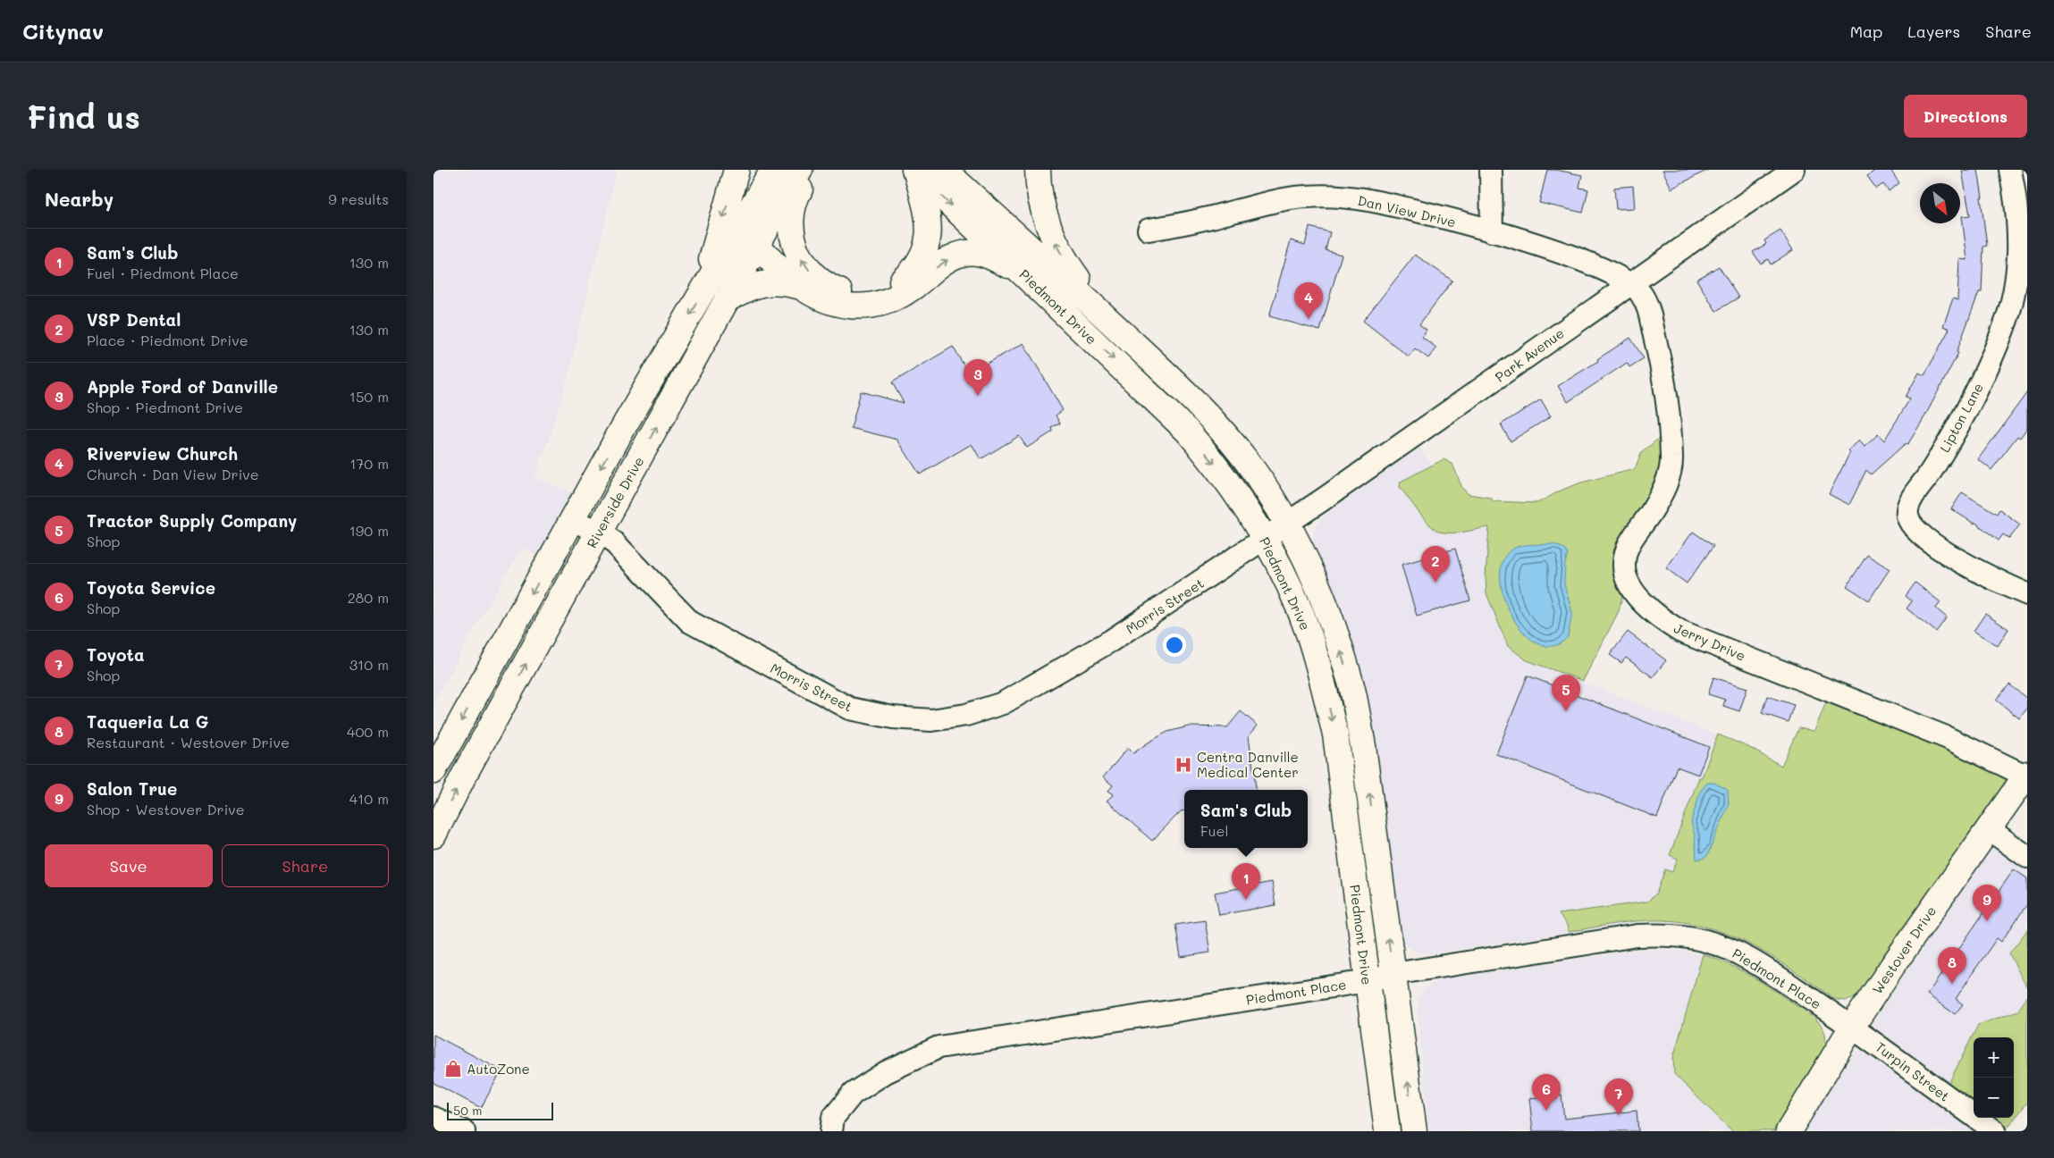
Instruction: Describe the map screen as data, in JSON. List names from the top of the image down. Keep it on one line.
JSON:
{"streets":{"main road":["Piedmont Drive","Riverside Drive","Westover Drive"],"street":["Dan View Drive","Park Avenue","Lipton Lane","Morris Street","Jerry Drive","Piedmont Place","Turpin Street"]},"crossings":[["Dan View Drive","Park Avenue"],["Dan View Drive","Jerry Drive"],["Piedmont Drive","Park Avenue"],["Piedmont Drive","Morris Street"],["Piedmont Drive","Piedmont Place"],["Park Avenue","Morris Street"],["Park Avenue","Jerry Drive"],["Riverside Drive","Morris Street"],["Jerry Drive","Westover Drive"],["Westover Drive","Piedmont Place"],["Westover Drive","Turpin Street"],["Piedmont Place","Turpin Street"]],"places":{"hospital":["Centra Danville Medical Center"],"shop":["AutoZone"]},"scale_bar":"50 m","north":"bottom right","page":{"header":"Citynav","nav":["Map","Layers","Share"],"buttons":["Directions",["Save","Share"]],"title":"Find us","heading":["Nearby","9 results"],"list":[{"mark":"1","name":"Sam's Club","note":"Fuel · Piedmont Place","value":"130 m"},{"mark":"2","name":"VSP Dental","note":"Place · Piedmont Drive","value":"130 m"},{"mark":"3","name":"Apple Ford of Danville","note":"Shop · Piedmont Drive","value":"150 m"},{"mark":"4","name":"Riverview Church","note":"Church · Dan View Drive","value":"170 m"},{"mark":"5","name":"Tractor Supply Company","note":"Shop","value":"190 m"},{"mark":"6","name":"Toyota Service","note":"Shop","value":"280 m"},{"mark":"7","name":"Toyota","note":"Shop","value":"310 m"},{"mark":"8","name":"Taqueria La G","note":"Restaurant · Westover Drive","value":"400 m"},{"mark":"9","name":"Salon True","note":"Shop · Westover Drive","value":"410 m"}],"pins":["4","3","2","5","1","9","8","6","7"],"popup":["Sam's Club","Fuel"],"map_buttons":["+","−"],"scale":"50 m"}}
